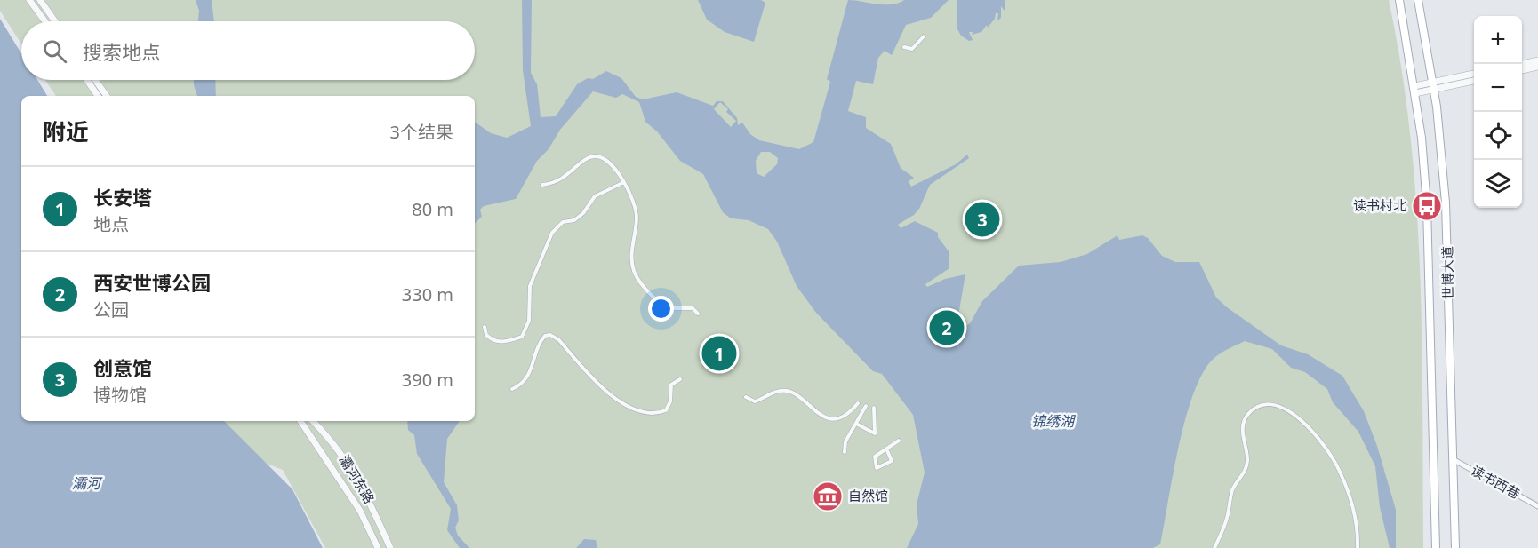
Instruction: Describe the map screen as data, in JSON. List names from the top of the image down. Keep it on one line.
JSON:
{"streets":{"main road":["世博大道"],"street":["灞河东路","读书西巷"]},"crossings":[["世博大道","读书西巷"]],"water":["锦绣湖","灞河"],"places":{"bus stop":["读书村北"],"museum":["自然馆"]},"page":{"map_buttons":["+","−"],"search":"搜索地点","heading":["附近","3个结果"],"list":[{"mark":"1","name":"长安塔","note":"地点","value":"80 m"},{"mark":"2","name":"西安世博公园","note":"公园","value":"330 m"},{"mark":"3","name":"创意馆","note":"博物馆","value":"390 m"}],"pins":["3","2","1"]}}
